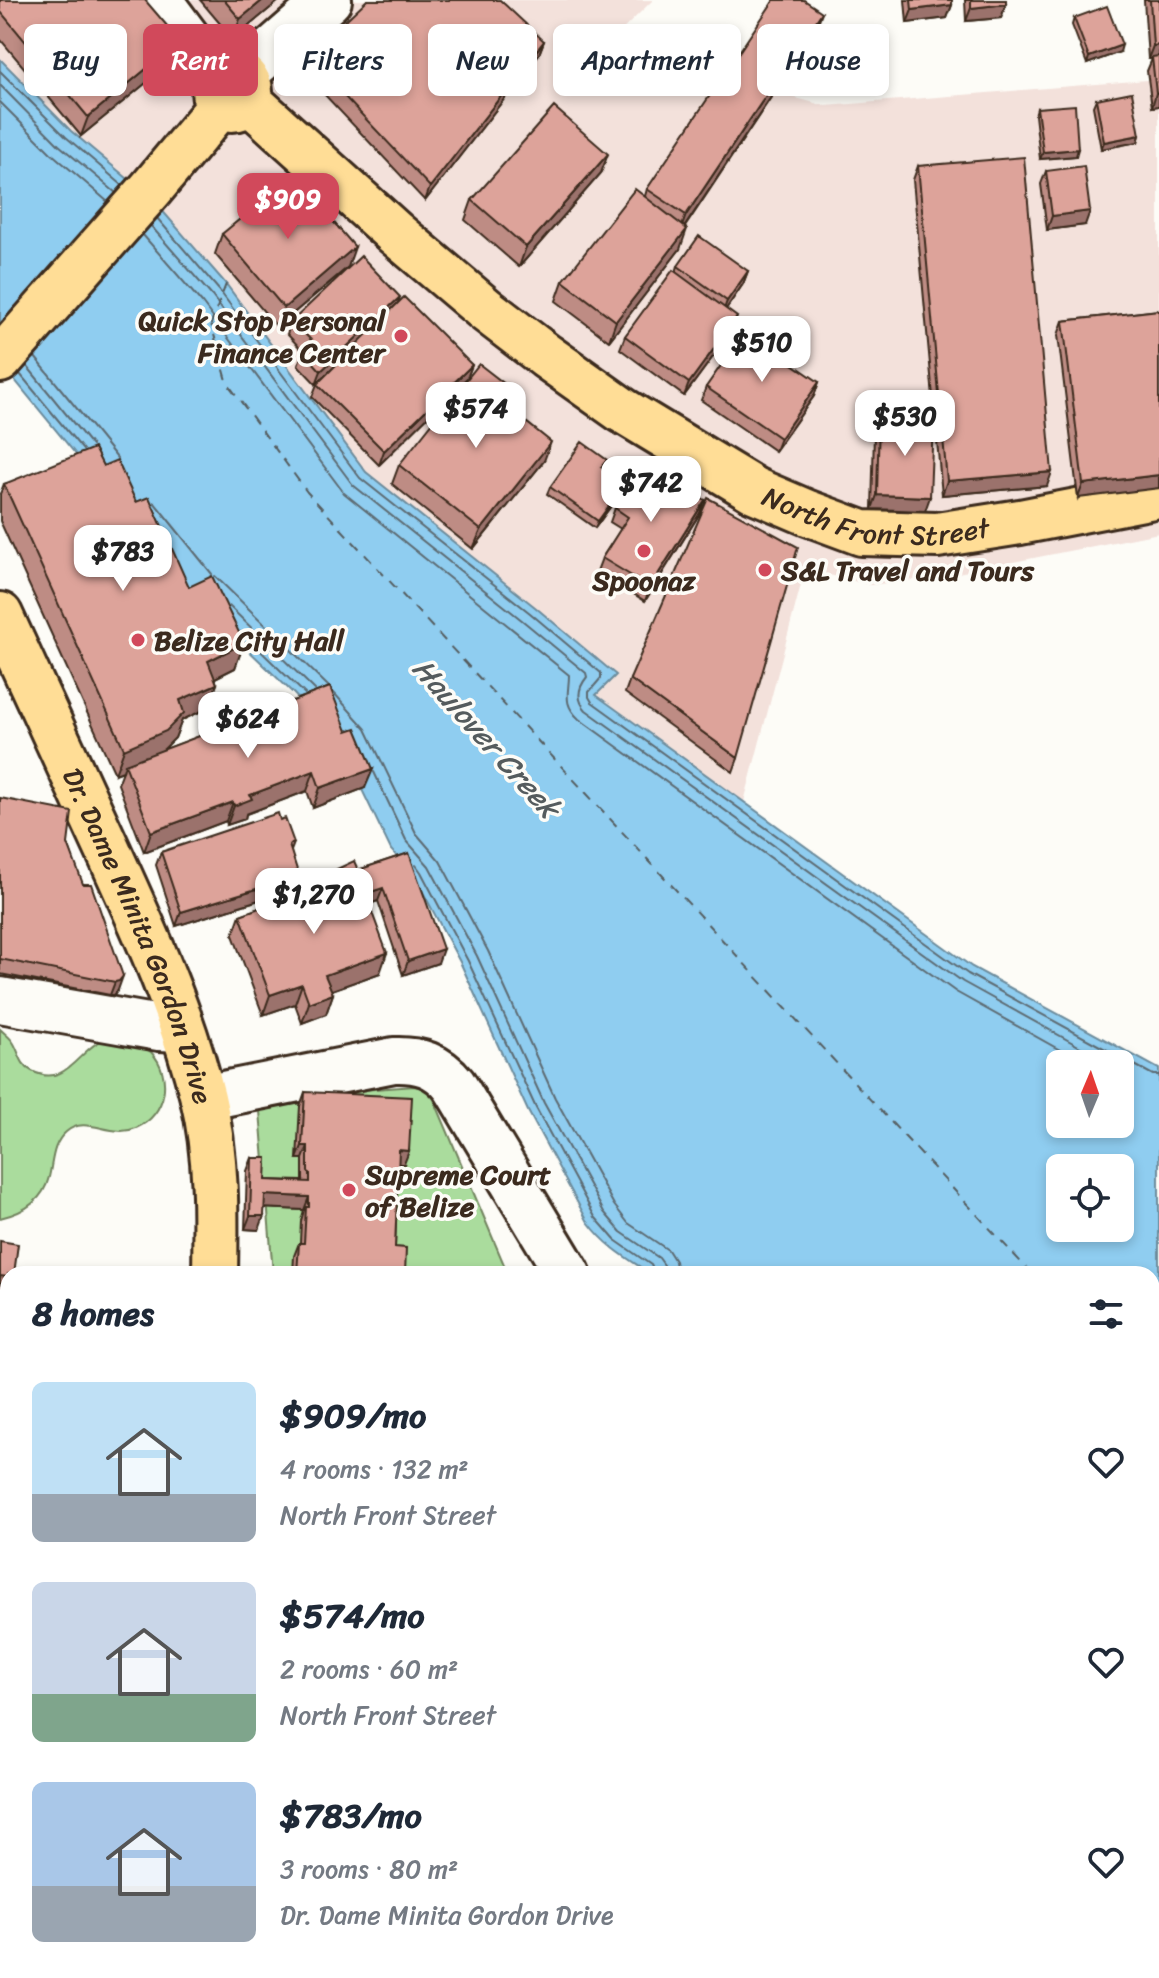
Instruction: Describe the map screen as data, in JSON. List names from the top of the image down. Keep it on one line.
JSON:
{"streets":{"main road":["North Front Street","Dr. Dame Minita Gordon Drive"]},"water":["Haulover Creek"],"places":["Quick Stop Personal Finance Center","Spoonaz","S&L Travel and Tours","Belize City Hall","Supreme Court of Belize"],"north":"top","page":{"chip":["Buy","Rent","Filters","New","Apartment","House"],"price":["$909","$510","$574","$530","$742","$783","$624","$1,270"],"heading":"8 homes","list":[{"name":"$909/mo","note":"4 rooms · 132 m² · North Front Street"},{"name":"$574/mo","note":"2 rooms · 60 m² · North Front Street"},{"name":"$783/mo","note":"3 rooms · 80 m² · Dr. Dame Minita Gordon Drive"}]}}
